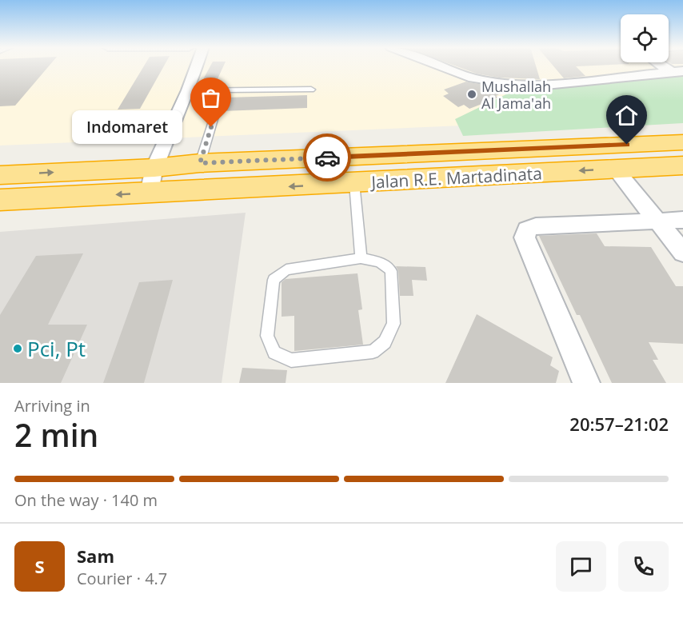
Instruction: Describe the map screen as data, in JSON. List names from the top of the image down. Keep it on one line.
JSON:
{"streets":{"highway":["Jalan R.E. Martadinata"]},"places":["Mushallah Al Jama'ah","Indomaret","Pci, Pt"],"page":{"bubble":"Indomaret","heading":["2 min","Arriving in","20:57–21:02"],"panel":["Sam","Courier · 4.7"],"bar":"On the way · 140 m","round":"S"}}
